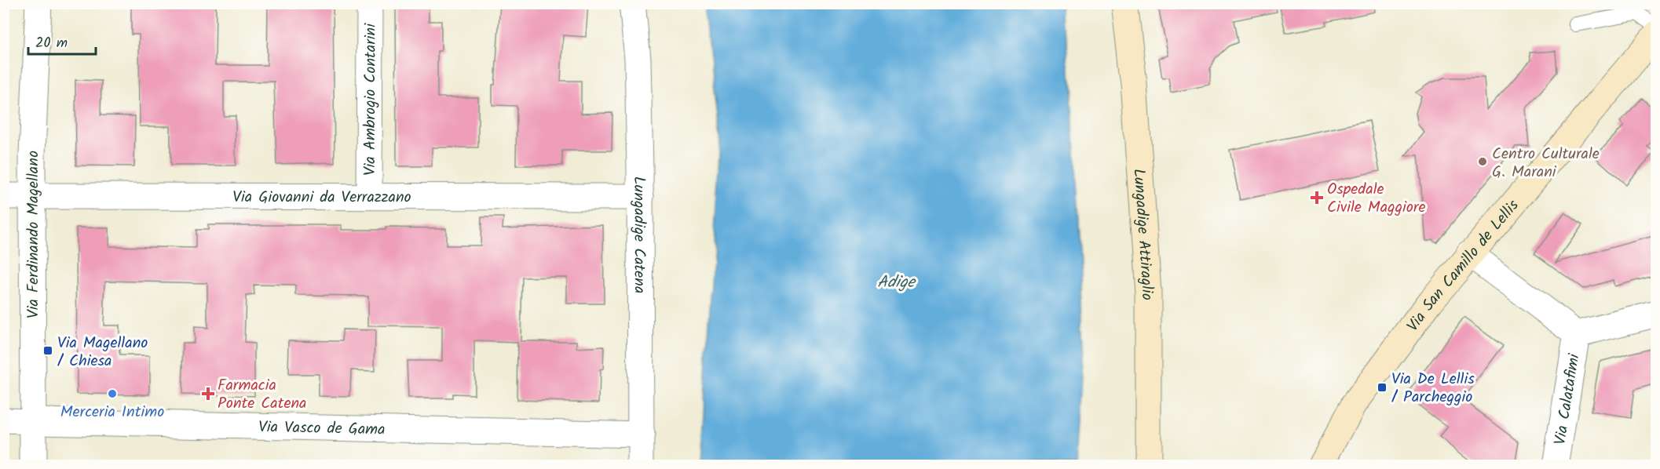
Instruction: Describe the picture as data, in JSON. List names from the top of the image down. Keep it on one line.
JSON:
{"streets":{"street":["Via Ambrogio Contarini","Via Giovanni da Verrazzano","Via Ferdinando Magellano","Lungadige Catena","Lungadige Attiraglio","Via San Camillo de Lellis","Via Calatafimi","Via Vasco de Gama"]},"crossings":[["Via Ambrogio Contarini","Via Giovanni da Verrazzano"],["Via Giovanni da Verrazzano","Via Ferdinando Magellano"],["Via Giovanni da Verrazzano","Lungadige Catena"],["Via Ferdinando Magellano","Via Vasco de Gama"],["Lungadige Catena","Via Vasco de Gama"]],"water":["Adige"],"places":{"other":["Centro Culturale G. Marani","Merceria Intimo"],"health":["Ospedale Civile Maggiore","Farmacia Ponte Catena"],"transit":["Via Magellano / Chiesa","Via De Lellis / Parcheggio"]},"scale_bar":"20 m"}
